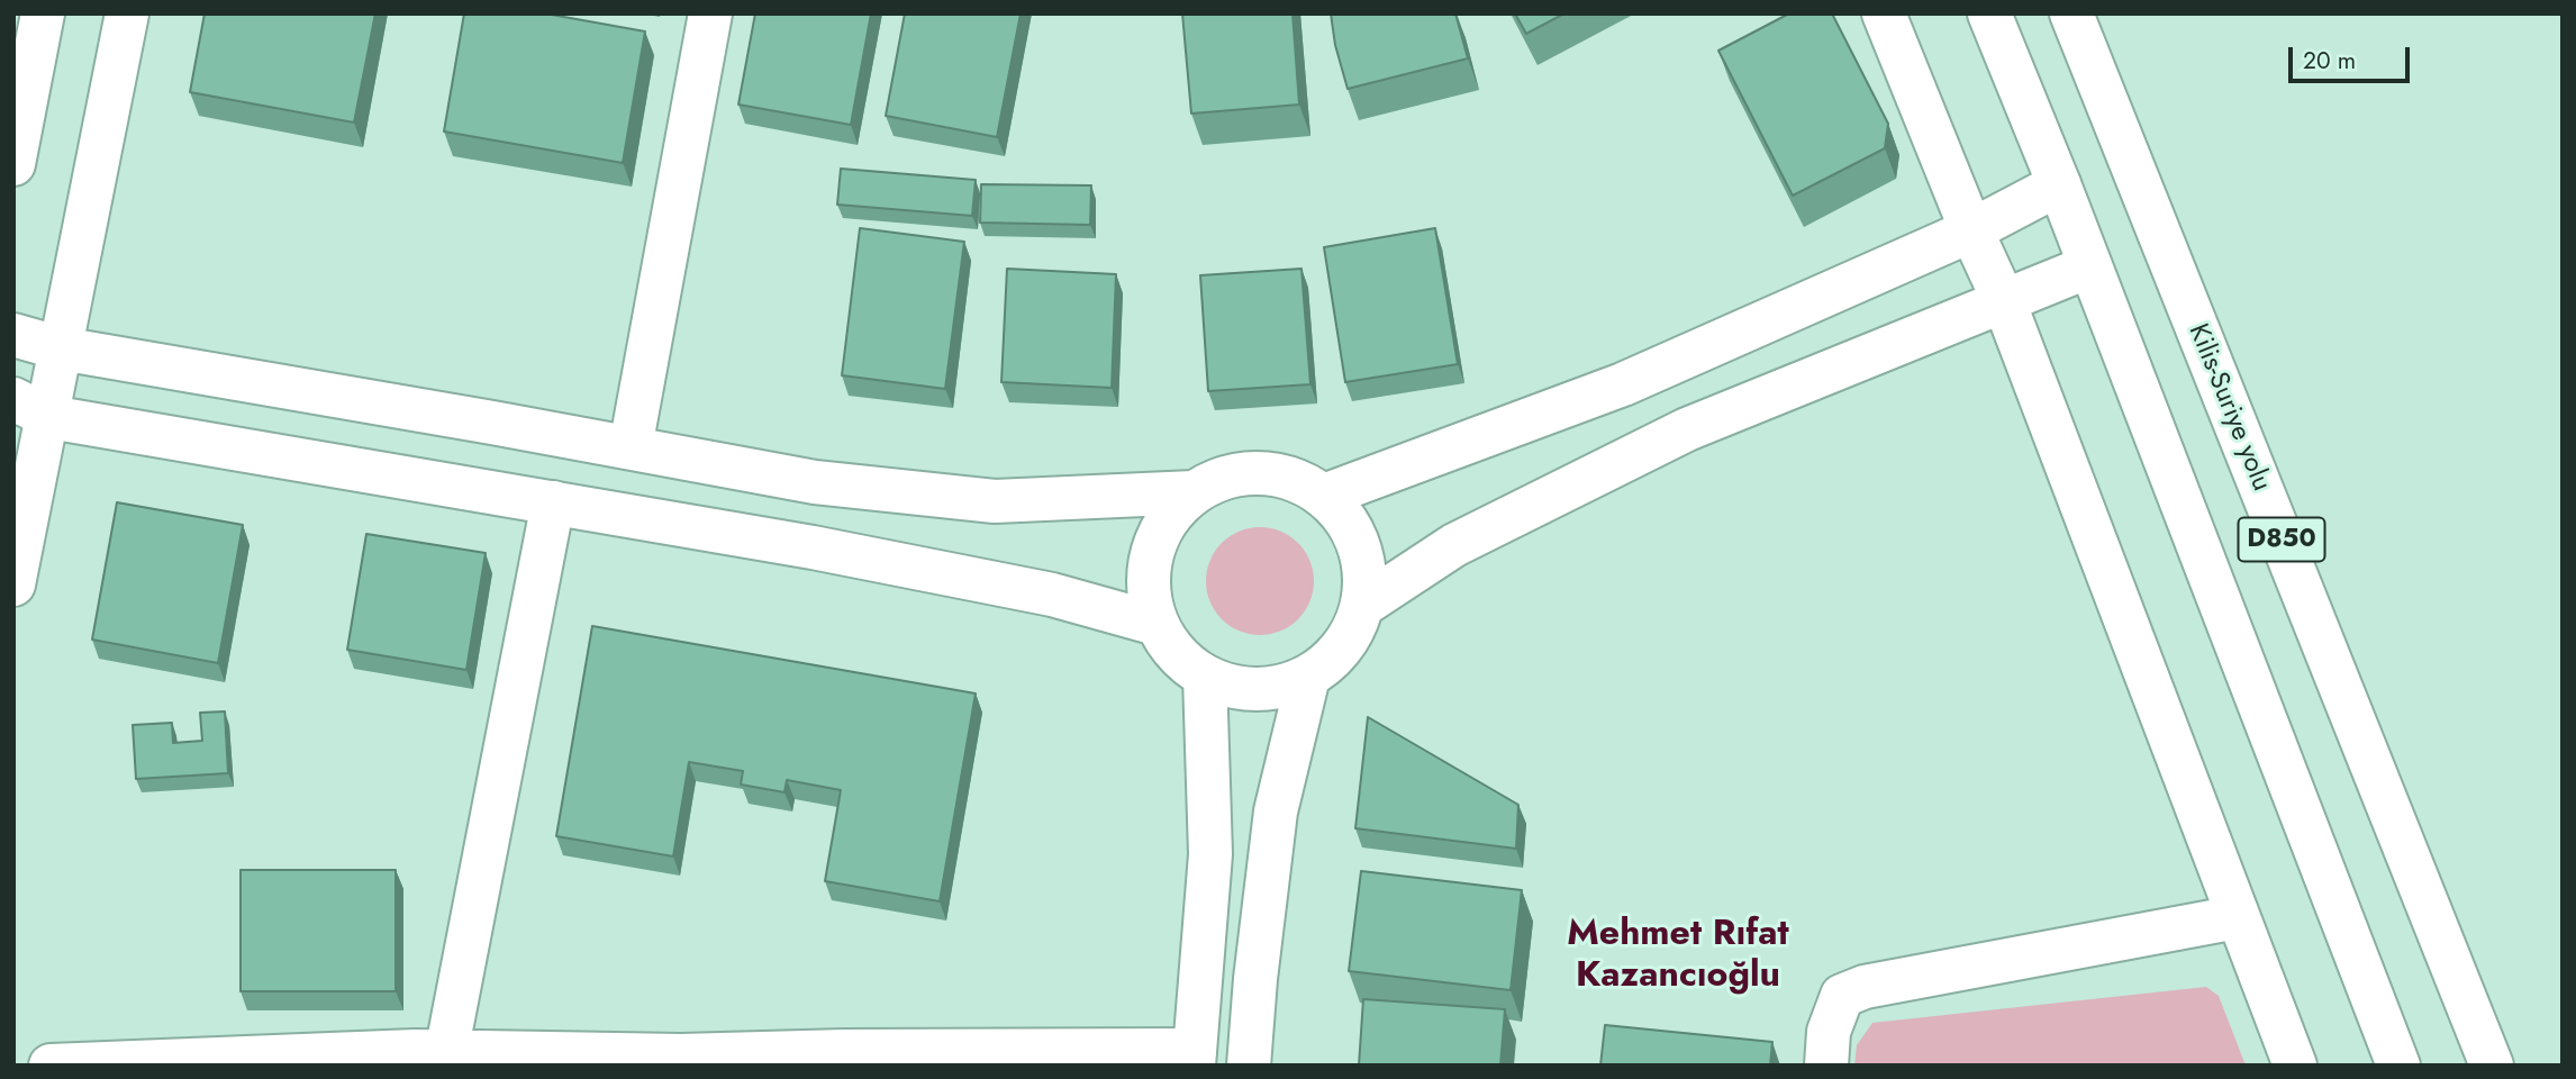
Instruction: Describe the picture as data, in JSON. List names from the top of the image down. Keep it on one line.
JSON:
{"streets":{"main road":["Kilis-Suriye yolu","D850"]},"districts":["Mehmet Rıfat Kazancıoğlu"],"scale_bar":"20 m"}
